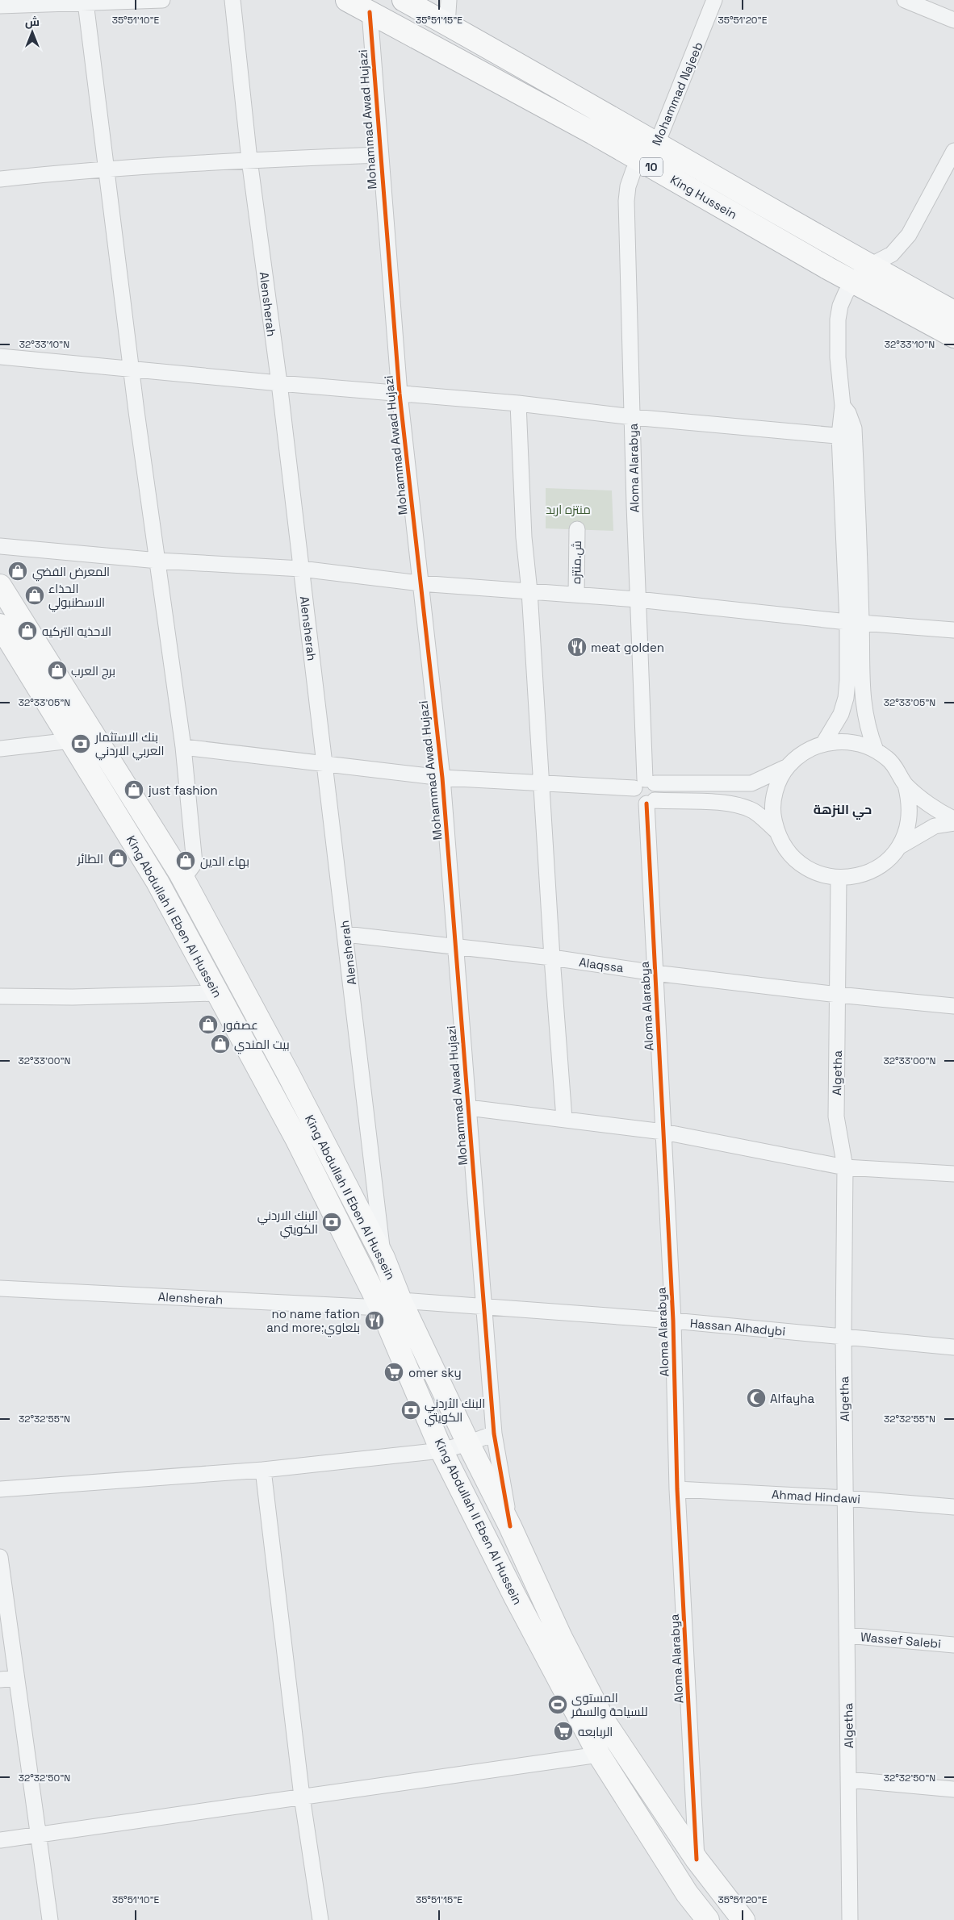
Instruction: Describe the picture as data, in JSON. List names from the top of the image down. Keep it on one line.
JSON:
{"streets":{"main road":["10","King Hussein","King Abdullah II Eben Al Hussein"],"street":["Mohammad Najeeb","Mohammad Awad Hujazi","Alensherah","Aloma Alarabya","ش.منتزه","Alaqssa","Algetha","Hassan Alhadybi","Ahmad Hindawi","Wassef Salebi"]},"crossings":[["Mohammad Najeeb","King Hussein"],["Mohammad Najeeb","Aloma Alarabya"],["Mohammad Awad Hujazi","King Hussein"],["Mohammad Awad Hujazi","King Abdullah II Eben Al Hussein"],["Mohammad Awad Hujazi","Alaqssa"],["Mohammad Awad Hujazi","Hassan Alhadybi"],["King Hussein","Aloma Alarabya"],["Alensherah","King Abdullah II Eben Al Hussein"],["Alensherah","Alaqssa"],["Alensherah","Hassan Alhadybi"],["Aloma Alarabya","King Abdullah II Eben Al Hussein"],["Aloma Alarabya","Alaqssa"],["Aloma Alarabya","Hassan Alhadybi"],["Aloma Alarabya","Ahmad Hindawi"],["King Abdullah II Eben Al Hussein","Hassan Alhadybi"],["Alaqssa","Algetha"],["Algetha","Hassan Alhadybi"],["Algetha","Ahmad Hindawi"],["Algetha","Wassef Salebi"]],"districts":["حي النزهة"],"parks":["منتزه اربد"],"places":{"shop":["المعرض الفضي","الحذاء الاسطنبولي","الاحذيه التركيه","برج العرب","just fashion","الطائر","بهاء الدين","عصفور","بيت المندي"],"restaurant":["meat golden","no name fation and more;بلعاوي"],"bank":["بنك الاستثمار العربي الاردني","البنك الاردني الكويتي","البنك الأردني الكويتي"],"supermarket":["omer sky","الربابعه"],"mosque":["Alfayha"],"sports":["المستوى للسياحة والسفر"]},"north":"top","coordinates":["35°51'10\"E","35°51'15\"E","35°51'20\"E","32°33'10\"N","32°33'05\"N","32°33'00\"N","32°32'55\"N","32°32'50\"N"]}
